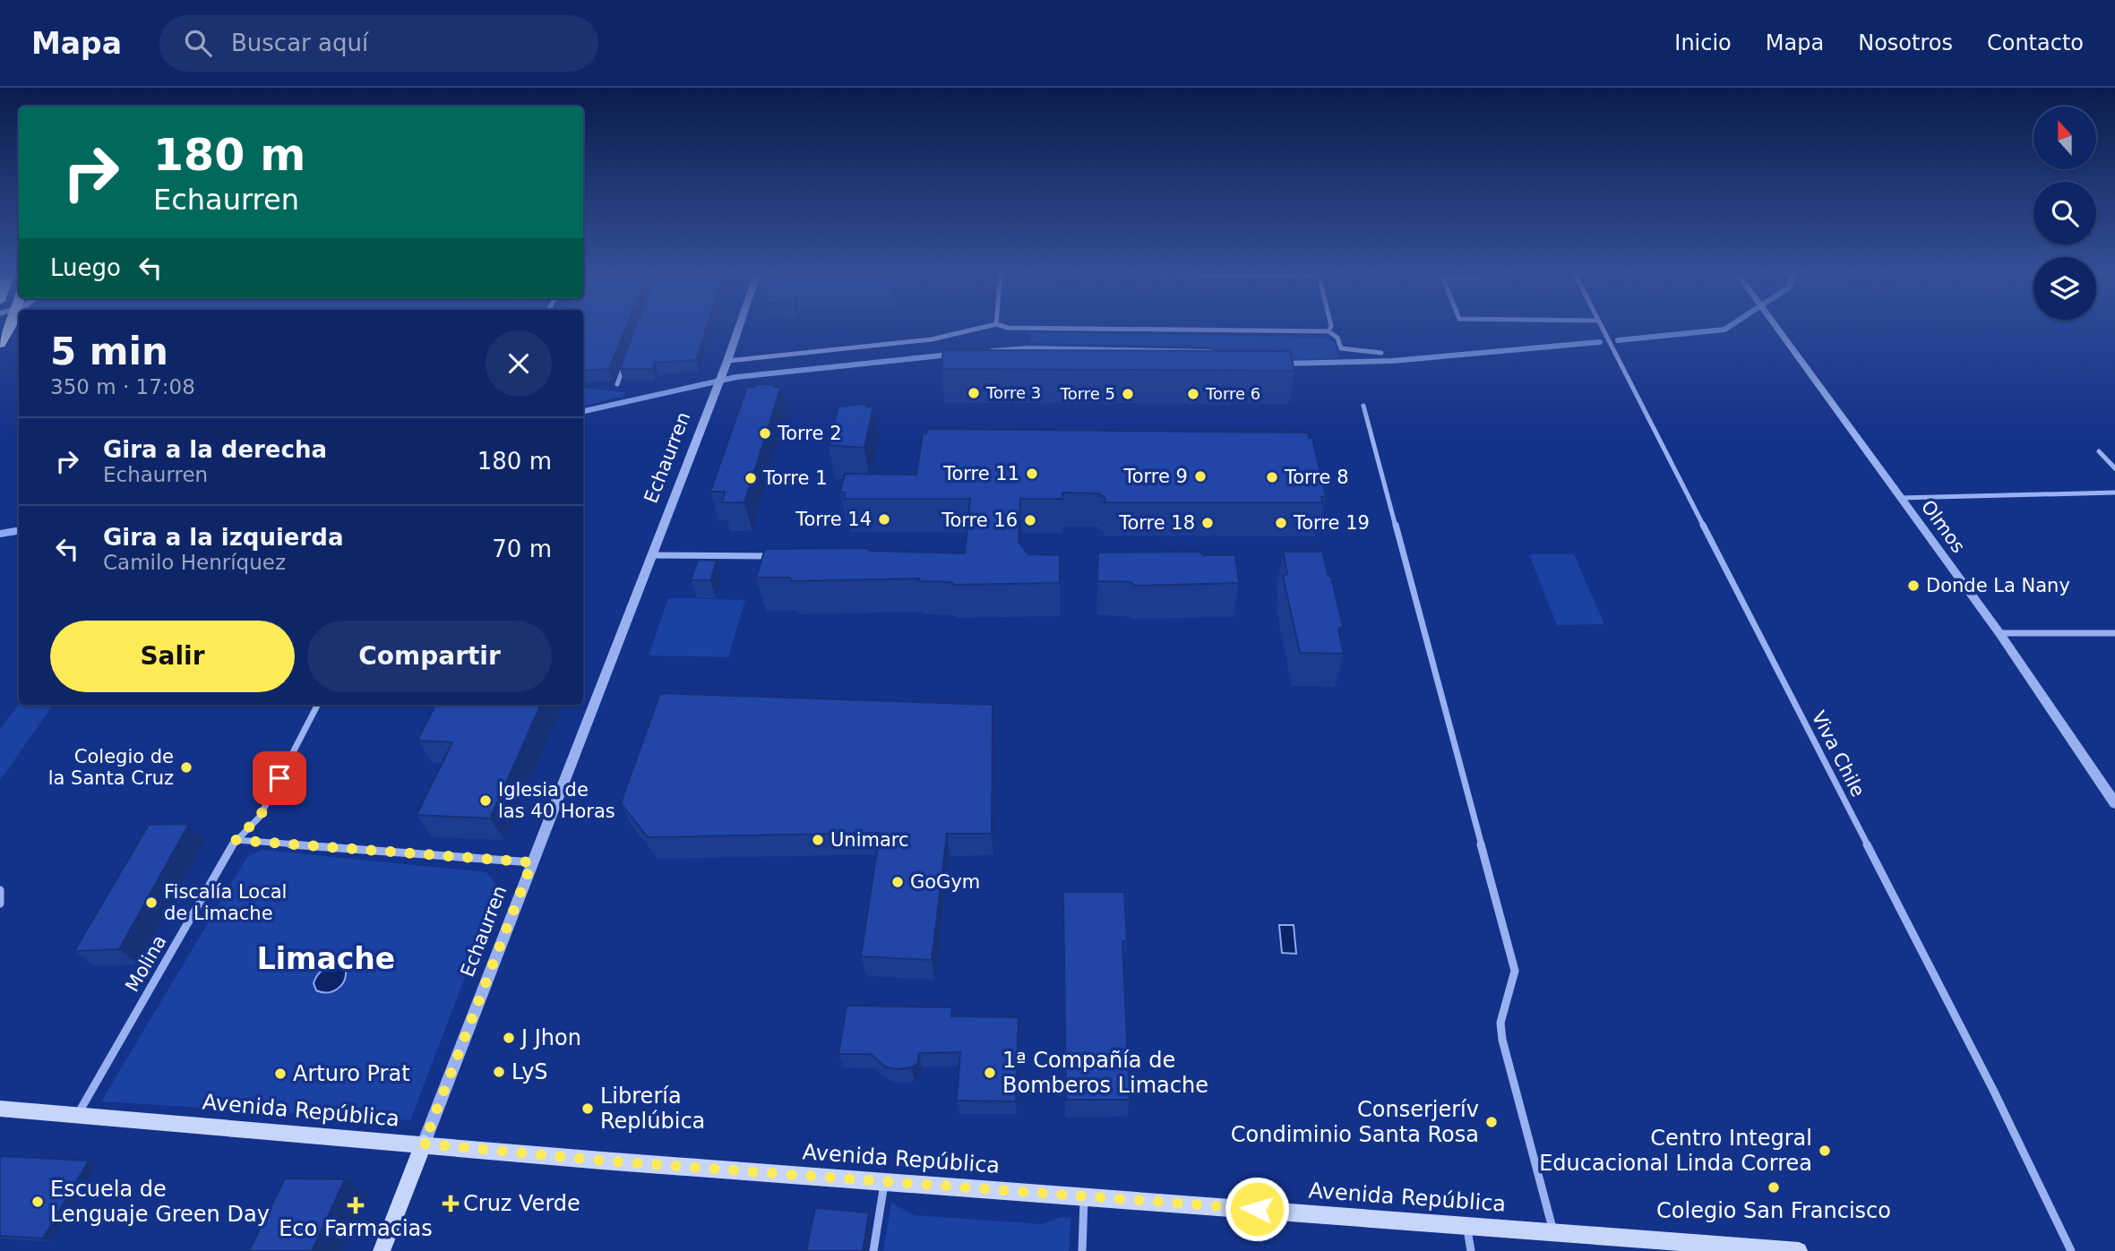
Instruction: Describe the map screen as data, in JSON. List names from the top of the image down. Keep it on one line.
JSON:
{"streets":{"main road":["Echaurren","Avenida República"],"street":["Olmos","Viva Chile","Molina"]},"crossings":[["Echaurren","Avenida República"],["Molina","Avenida República"]],"districts":["Limache"],"places":{"other":["Torre 3","Torre 5","Torre 6","Torre 2","Torre 11","Torre 9","Torre 8","Torre 1","Torre 14","Torre 16","Torre 18","Torre 19","Donde La Nany","Colegio de la Santa Cruz","Iglesia de las 40 Horas","Unimarc","GoGym","Fiscalía Local de Limache","J Jhon","LyS","1ª Compañía de Bomberos Limache","Arturo Prat","Librería Replúbica","Conserjerív Condiminio Santa Rosa","Centro Integral Educacional Linda Correa","Colegio San Francisco","Escuela de Lenguaje Green Day"],"health":["Cruz Verde","Eco Farmacias"]},"north":"top","page":{"header":"Mapa","search":"Buscar aquí","nav":["Inicio","Mapa","Nosotros","Contacto"],"turn":["180 m","Echaurren"],"then":"Luego","heading":["5 min","350 m · 17:08"],"list":[{"name":"Gira a la derecha","note":"Echaurren","value":"180 m"},{"name":"Gira a la izquierda","note":"Camilo Henríquez","value":"70 m"}],"buttons":["Salir","Compartir"]}}
